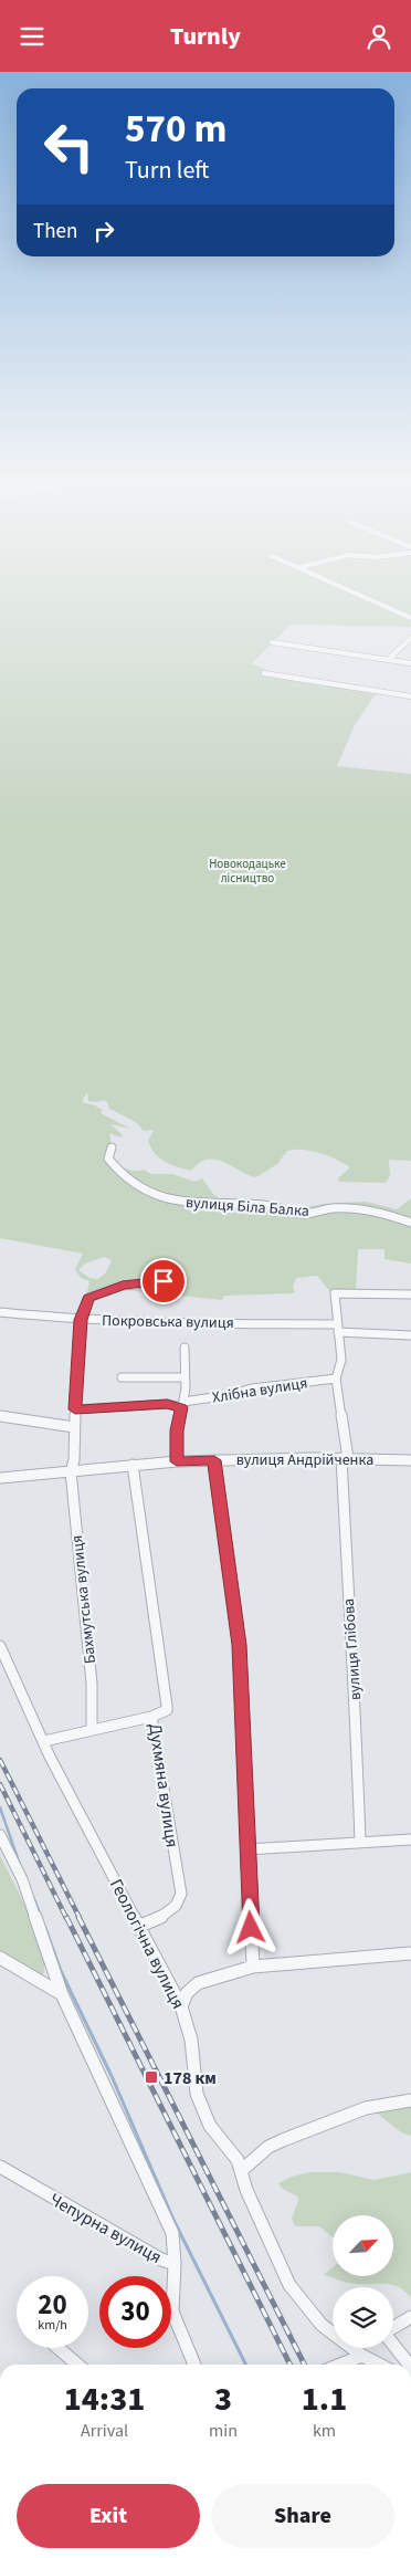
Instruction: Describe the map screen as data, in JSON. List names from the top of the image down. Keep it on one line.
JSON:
{"streets":{"street":["вулиця Біла Балка","Покровська вулиця","Хлібна вулиця","вулиця Андрійченка","Бахмутська вулиця","вулиця Глібова","Духмяна вулиця","Геологічна вулиця","Чепурна вулиця"]},"crossings":[["Покровська вулиця","Бахмутська вулиця"],["Хлібна вулиця","Бахмутська вулиця"],["вулиця Андрійченка","Бахмутська вулиця"],["вулиця Андрійченка","вулиця Глібова"],["вулиця Андрійченка","Духмяна вулиця"],["Духмяна вулиця","Геологічна вулиця"]],"parks":["Новокодацьке лісництво"],"places":{"transit":["178 км"]},"north":"top right","page":{"header":"Turnly","turn":["570 m","Turn left"],"then":"Then","speed":"20 km/h","limit":"30","eta":["14:31","Arrival","3","min","1.1","km"],"buttons":["Exit","Share"]}}
